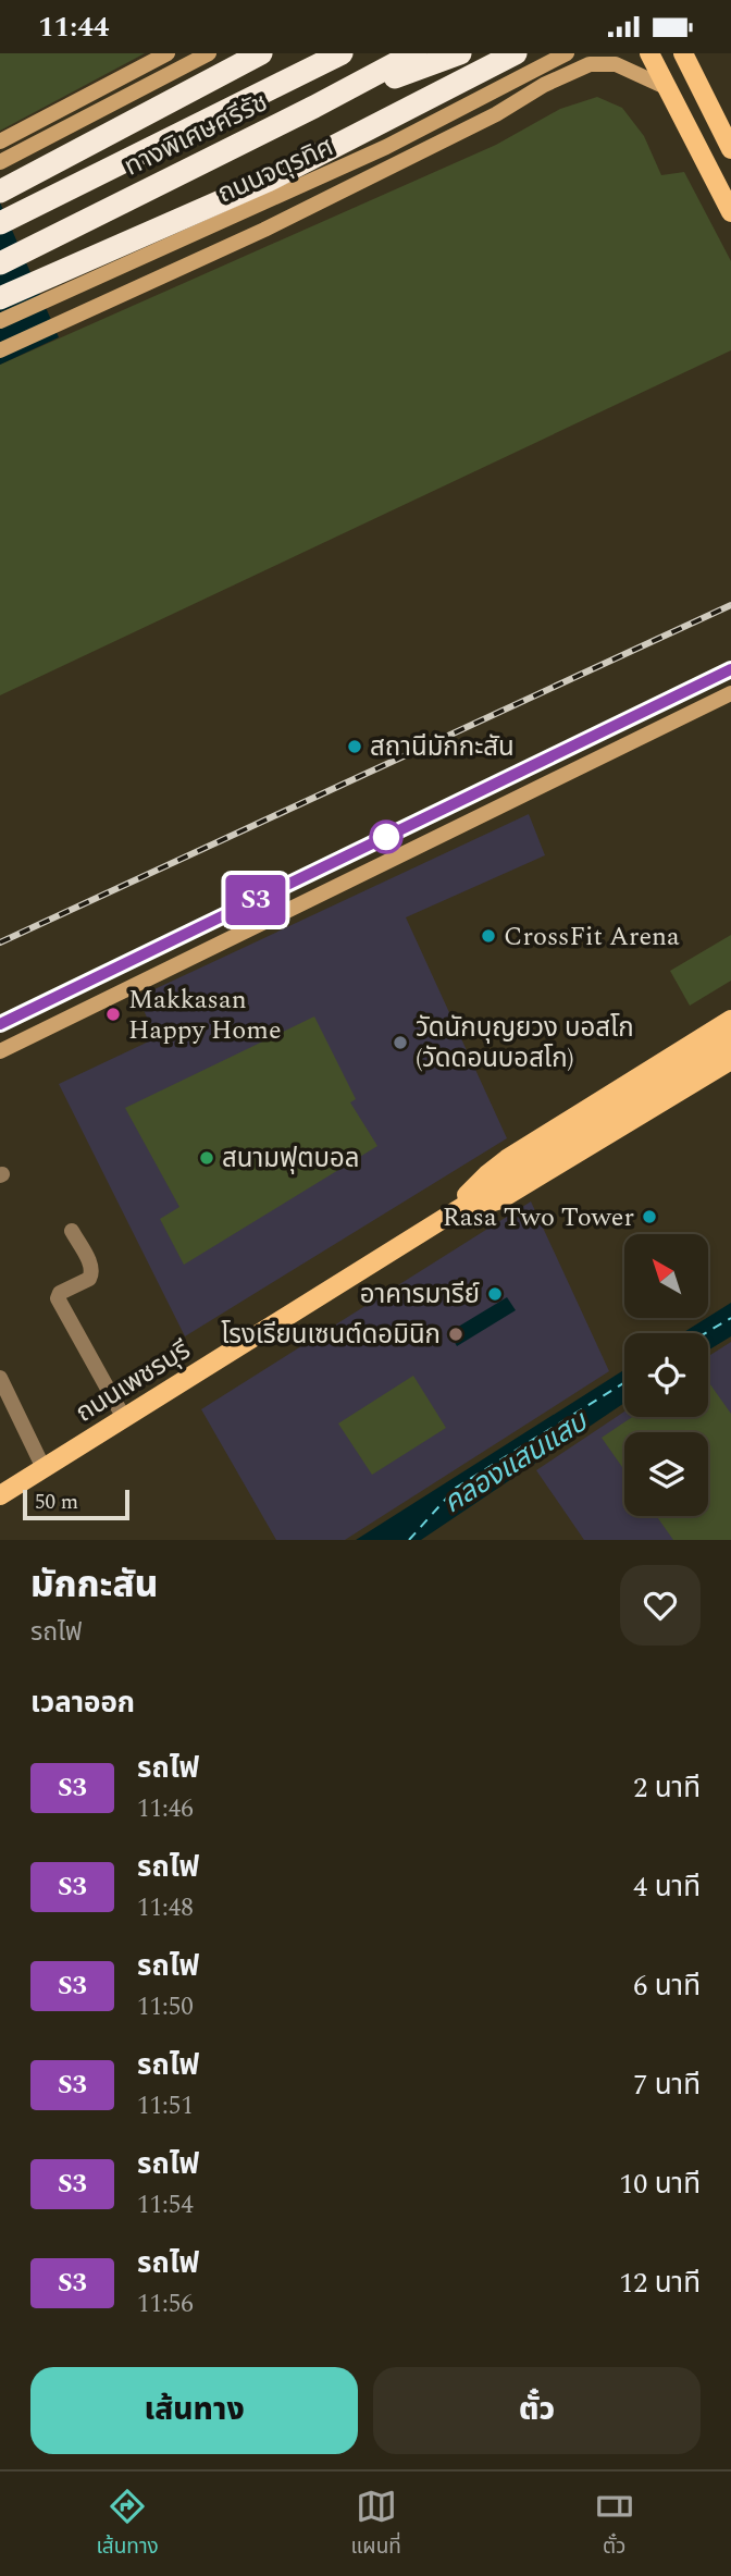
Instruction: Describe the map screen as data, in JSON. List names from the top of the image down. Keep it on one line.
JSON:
{"streets":{"highway":["ทางพิเศษศรีรัช"],"main road":["ถนนจตุรทิศ","ถนนเพชรบุรี"]},"water":["คลองแสนแสบ"],"places":["สถานีมักกะสัน","CrossFit Arena","Makkasan Happy Home","วัดนักบุญยวง บอสโก (วัดดอนบอสโก)","สนามฟุตบอล","Rasa Two Tower","อาคารมารีย์","โรงเรียนเซนต์ดอมินิก"],"scale_bar":"50 m","north":"top left","page":{"status":"11:44","on_map":"S3","scale":"50 m","heading":[["มักกะสัน","รถไฟ"],"เวลาออก"],"list":[{"mark":"S3","name":"รถไฟ","note":"11:46","value":"2 นาที"},{"mark":"S3","name":"รถไฟ","note":"11:48","value":"4 นาที"},{"mark":"S3","name":"รถไฟ","note":"11:50","value":"6 นาที"},{"mark":"S3","name":"รถไฟ","note":"11:51","value":"7 นาที"},{"mark":"S3","name":"รถไฟ","note":"11:54","value":"10 นาที"},{"mark":"S3","name":"รถไฟ","note":"11:56","value":"12 นาที"}],"buttons":["เส้นทาง","ตั๋ว"],"tabs":["เส้นทาง","แผนที่","ตั๋ว"]}}
